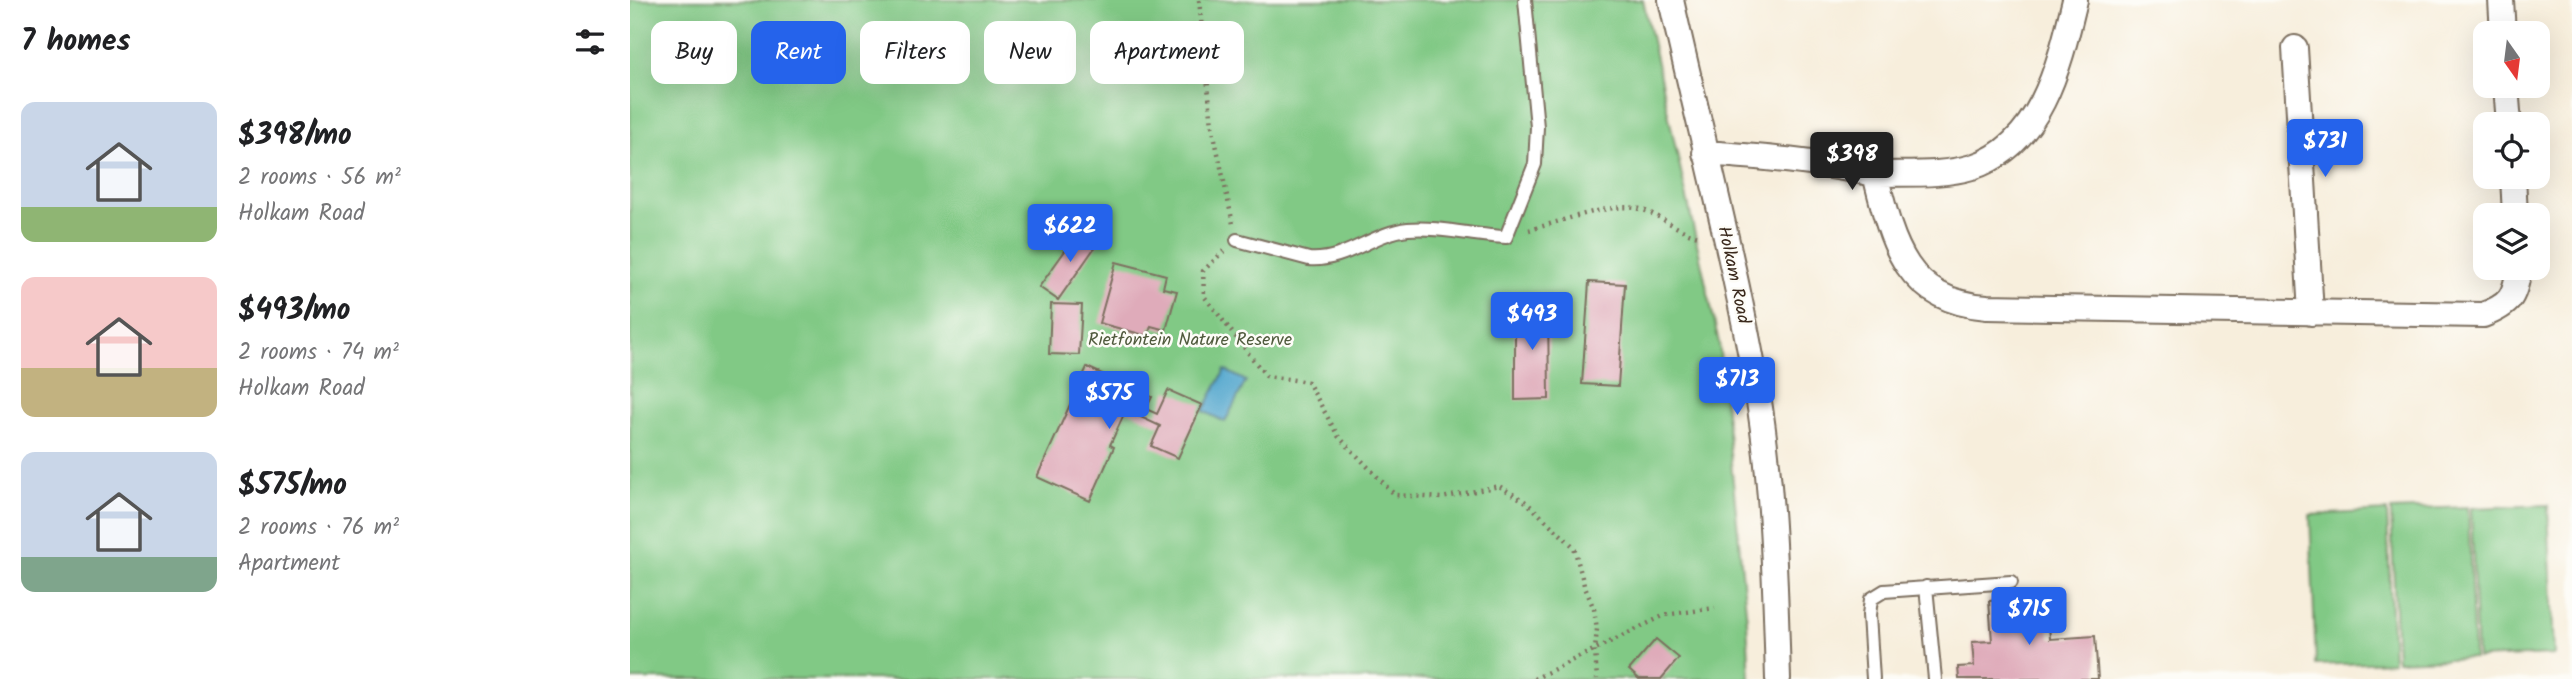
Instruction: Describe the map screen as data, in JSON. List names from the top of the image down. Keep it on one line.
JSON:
{"streets":{"street":["Holkam Road"]},"parks":["Rietfontein Nature Reserve"],"north":"bottom","page":{"heading":"7 homes","chip":["Buy","Rent","Filters","New","Apartment"],"list":[{"name":"$398/mo","note":"2 rooms · 56 m² · Holkam Road"},{"name":"$493/mo","note":"2 rooms · 74 m² · Holkam Road"},{"name":"$575/mo","note":"2 rooms · 76 m² · Apartment"}],"price":["$731","$398","$622","$493","$713","$575","$715"]}}
